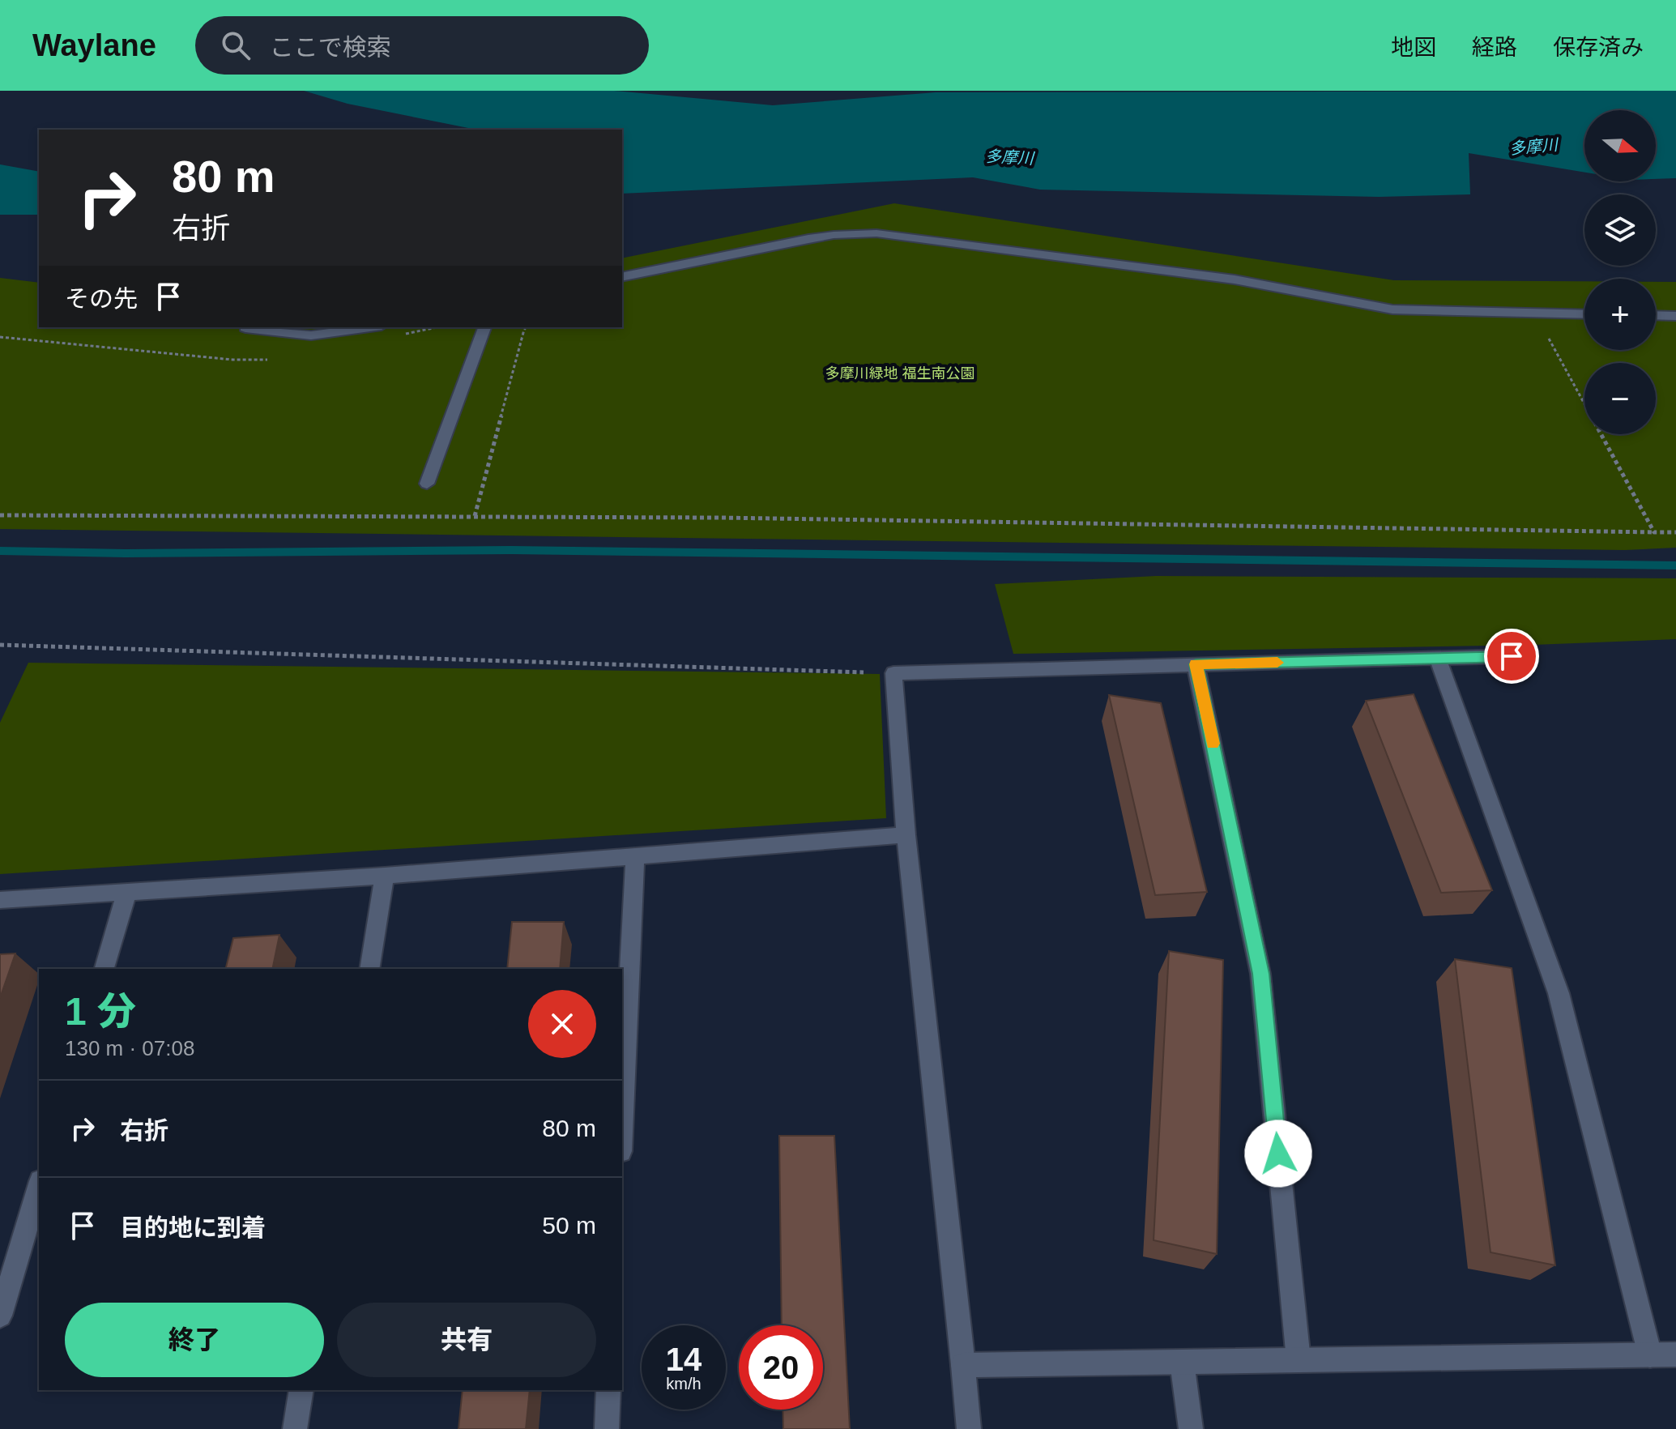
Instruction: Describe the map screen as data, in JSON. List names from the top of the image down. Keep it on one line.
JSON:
{"water":["多摩川"],"parks":["多摩川緑地 福生南公園"],"north":"right","page":{"header":"Waylane","search":"ここで検索","nav":["地図","経路","保存済み"],"map_buttons":["+","−"],"turn":["80 m","右折"],"then":"その先","heading":["1 分","130 m · 07:08"],"list":[{"name":"右折","value":"80 m"},{"name":"目的地に到着","value":"50 m"}],"buttons":["終了","共有"],"speed":"14 km/h","limit":"20"}}
